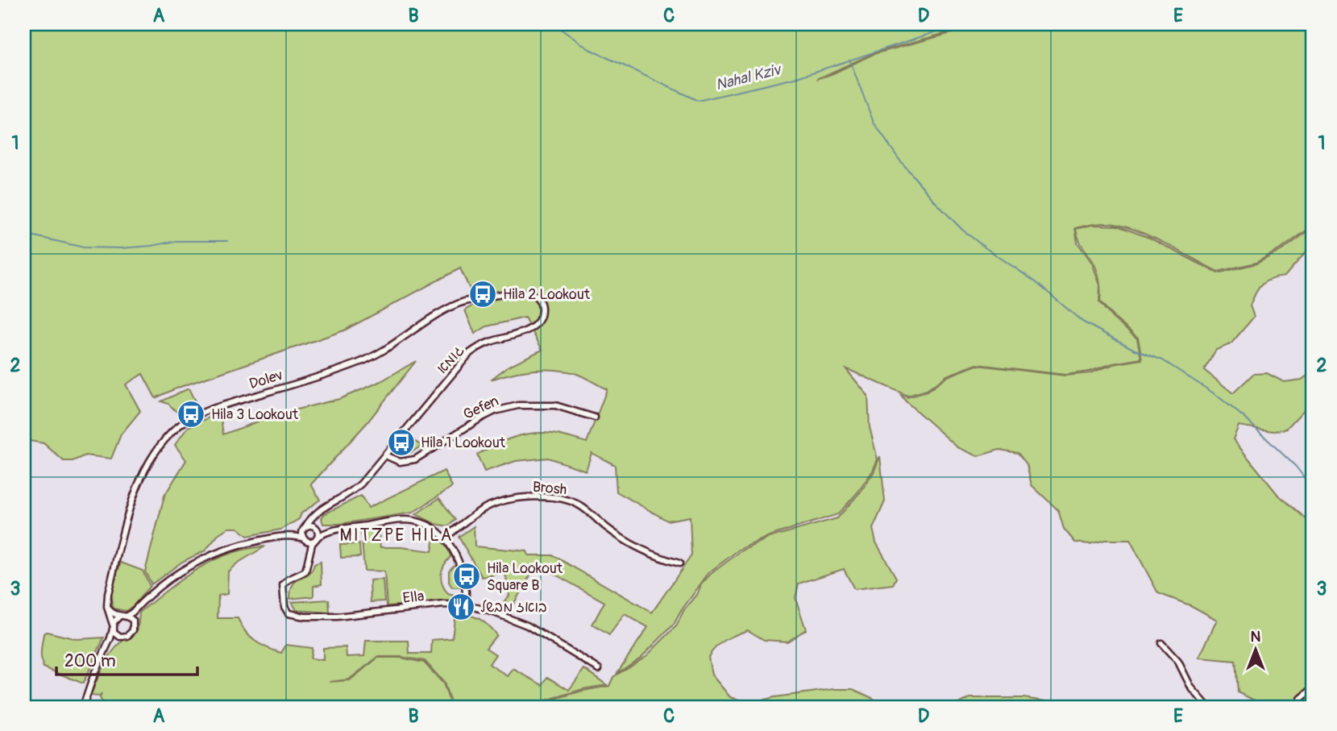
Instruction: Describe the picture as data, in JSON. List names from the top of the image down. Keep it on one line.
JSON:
{"streets":{"street":["גומא","Dolev","Gefen","Brosh","Ella"]},"crossings":[["גומא","Dolev"],["גומא","Gefen"]],"districts":["MITZPE HILA"],"water":["Nahal Kziv"],"places":{"bus stop":["Hila 2 Lookout","Hila 3 Lookout","Hila 1 Lookout","Hila Lookout Square B"],"restaurant":["בואז מבשל"]},"scale_bar":"200 m","north":"top","grid":{"columns":["A","B","C","D","E"],"rows":["1","2","3"]}}
